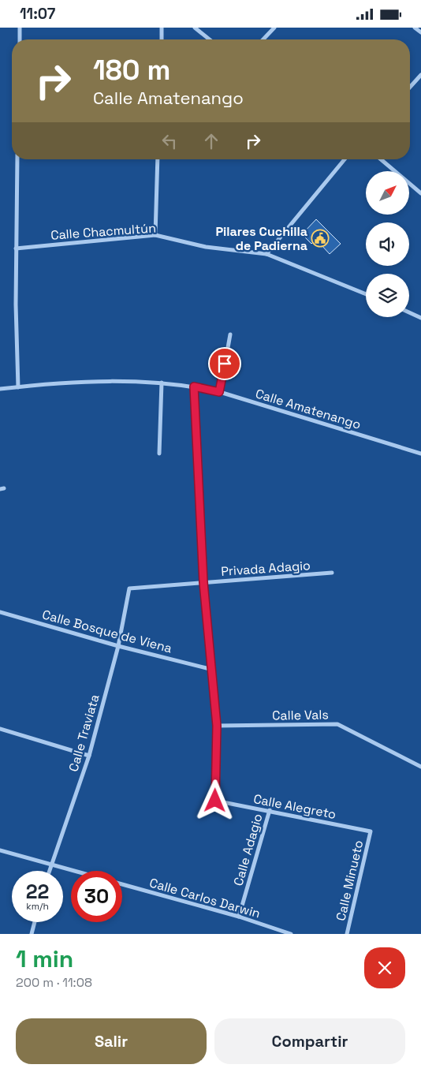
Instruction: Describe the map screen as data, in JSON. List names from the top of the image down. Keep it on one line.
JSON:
{"streets":{"street":["Calle Chacmultún","Calle Amatenango","Privada Adagio","Calle Bosque de Viena","Calle Vals","Calle Traviata","Calle Alegreto","Calle Adagio","Calle Minueto","Calle Carlos Darwin"]},"crossings":[["Privada Adagio","Calle Traviata"],["Calle Bosque de Viena","Calle Traviata"],["Calle Vals","Calle Alegreto"],["Calle Alegreto","Calle Adagio"],["Calle Alegreto","Calle Minueto"],["Calle Adagio","Calle Carlos Darwin"]],"places":{"public building":["Pilares Cuchilla de Padierna"]},"north":"top right","page":{"status":"11:07","turn":["180 m","Calle Amatenango"],"speed":"22 km/h","limit":"30","heading":["1 min","200 m · 11:08"],"buttons":["Salir","Compartir"]}}
